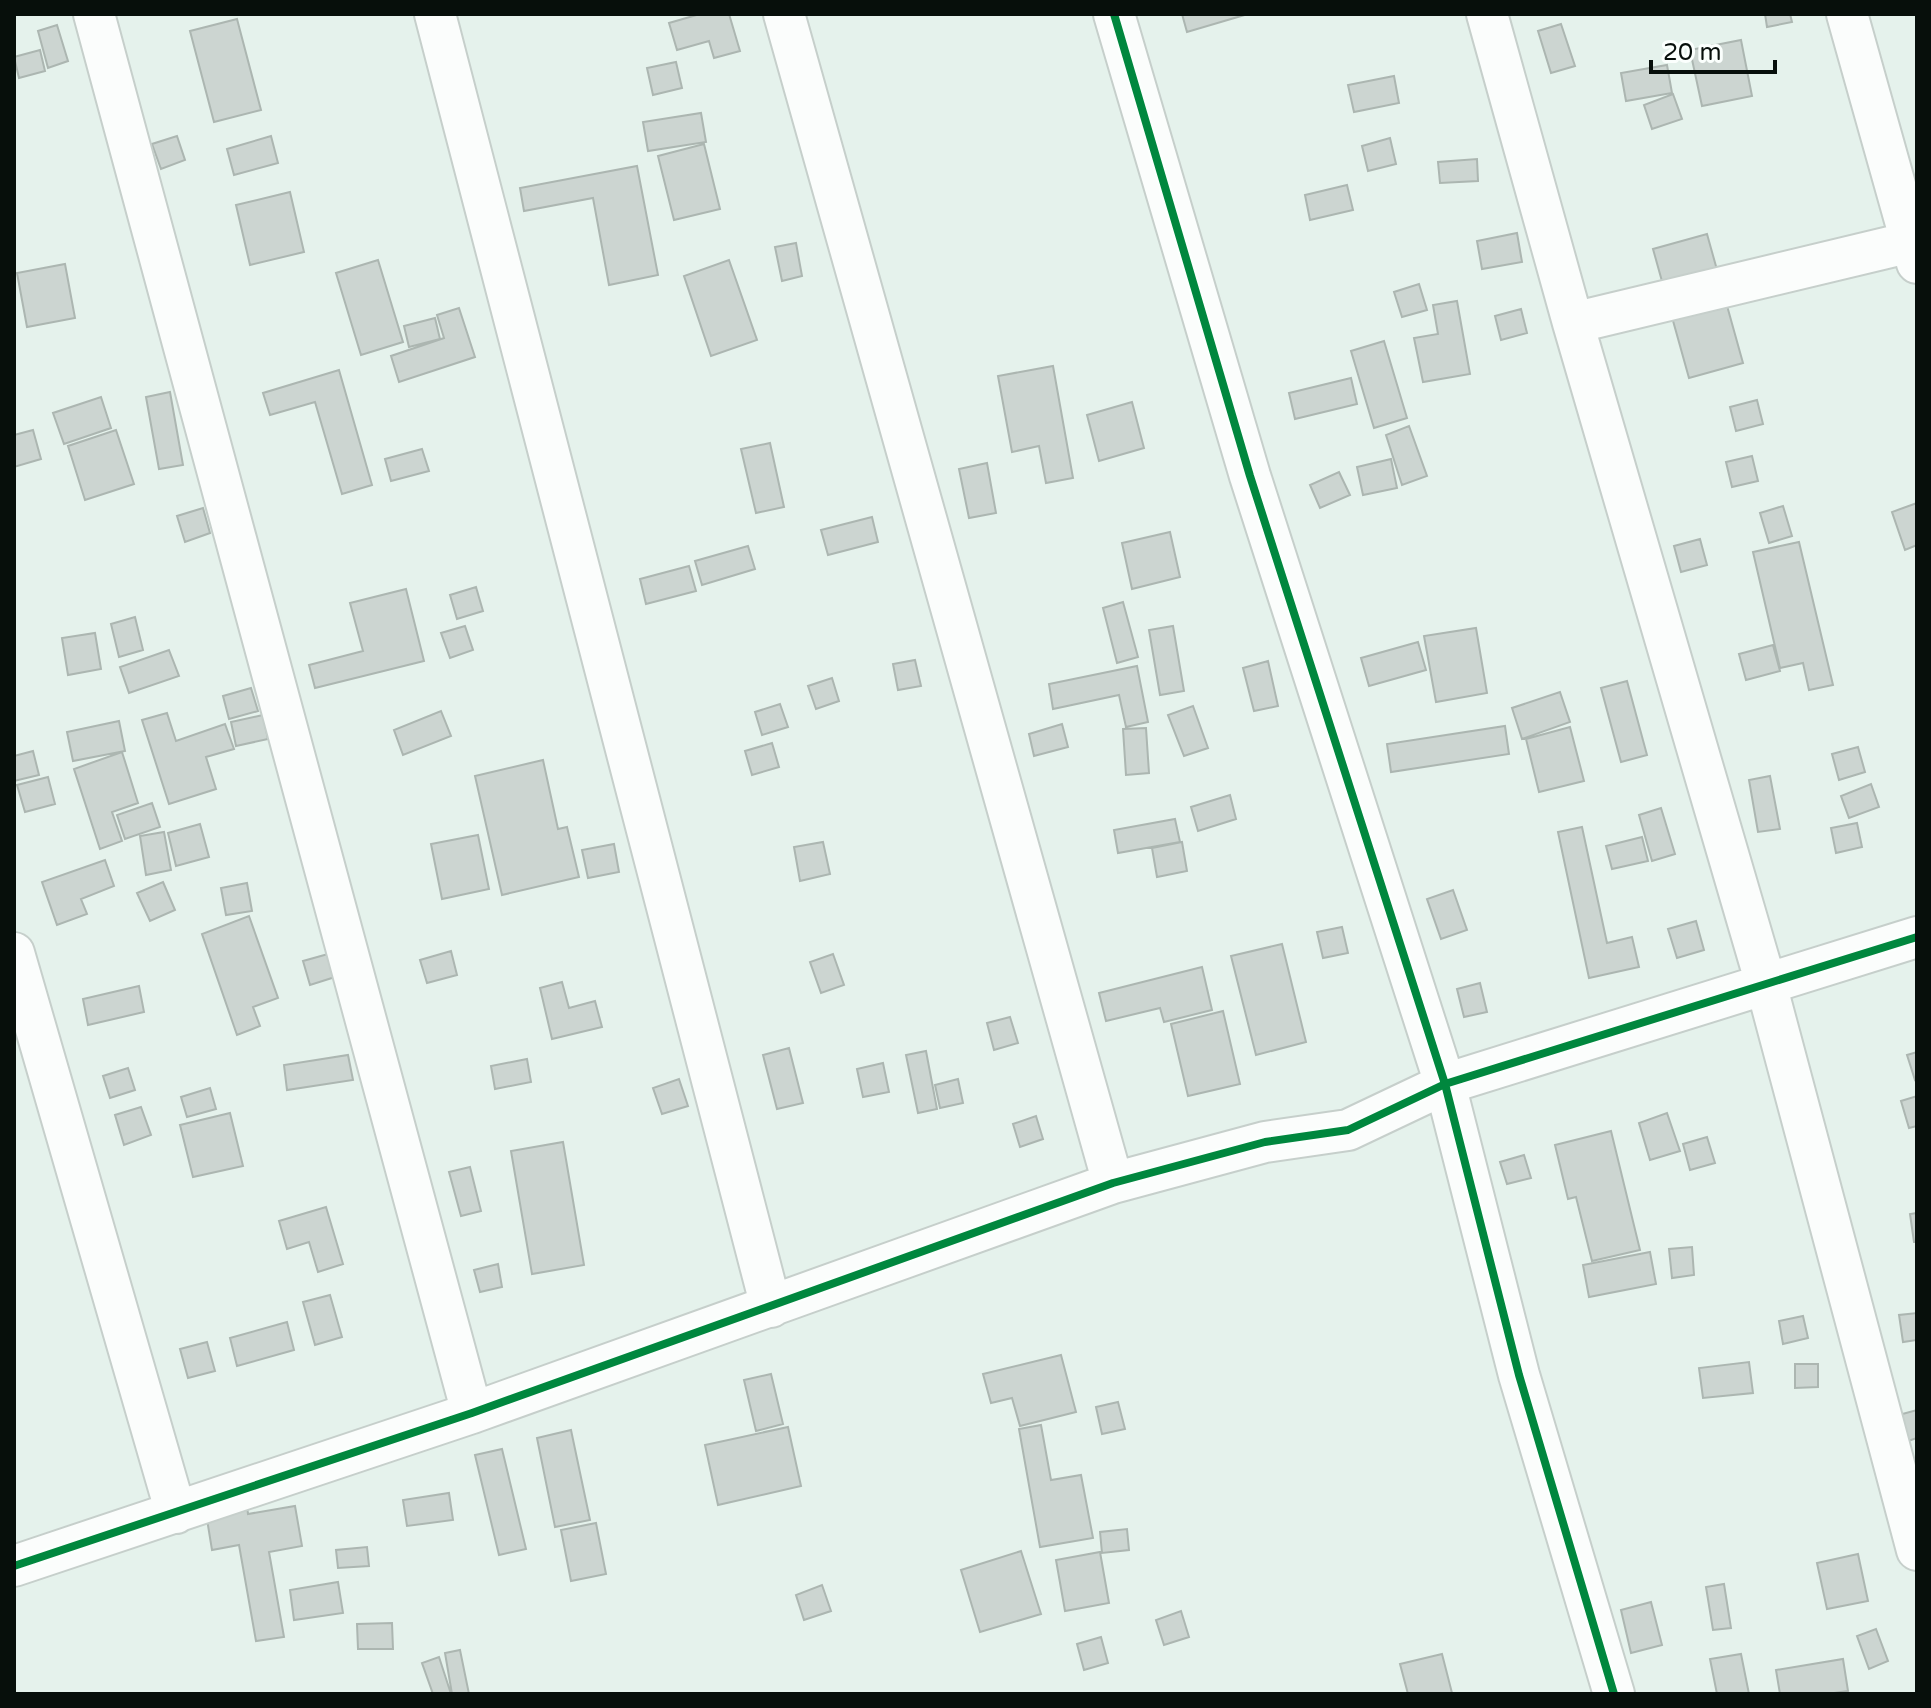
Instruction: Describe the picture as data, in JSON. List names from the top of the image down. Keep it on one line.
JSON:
{"scale_bar":"20 m"}
